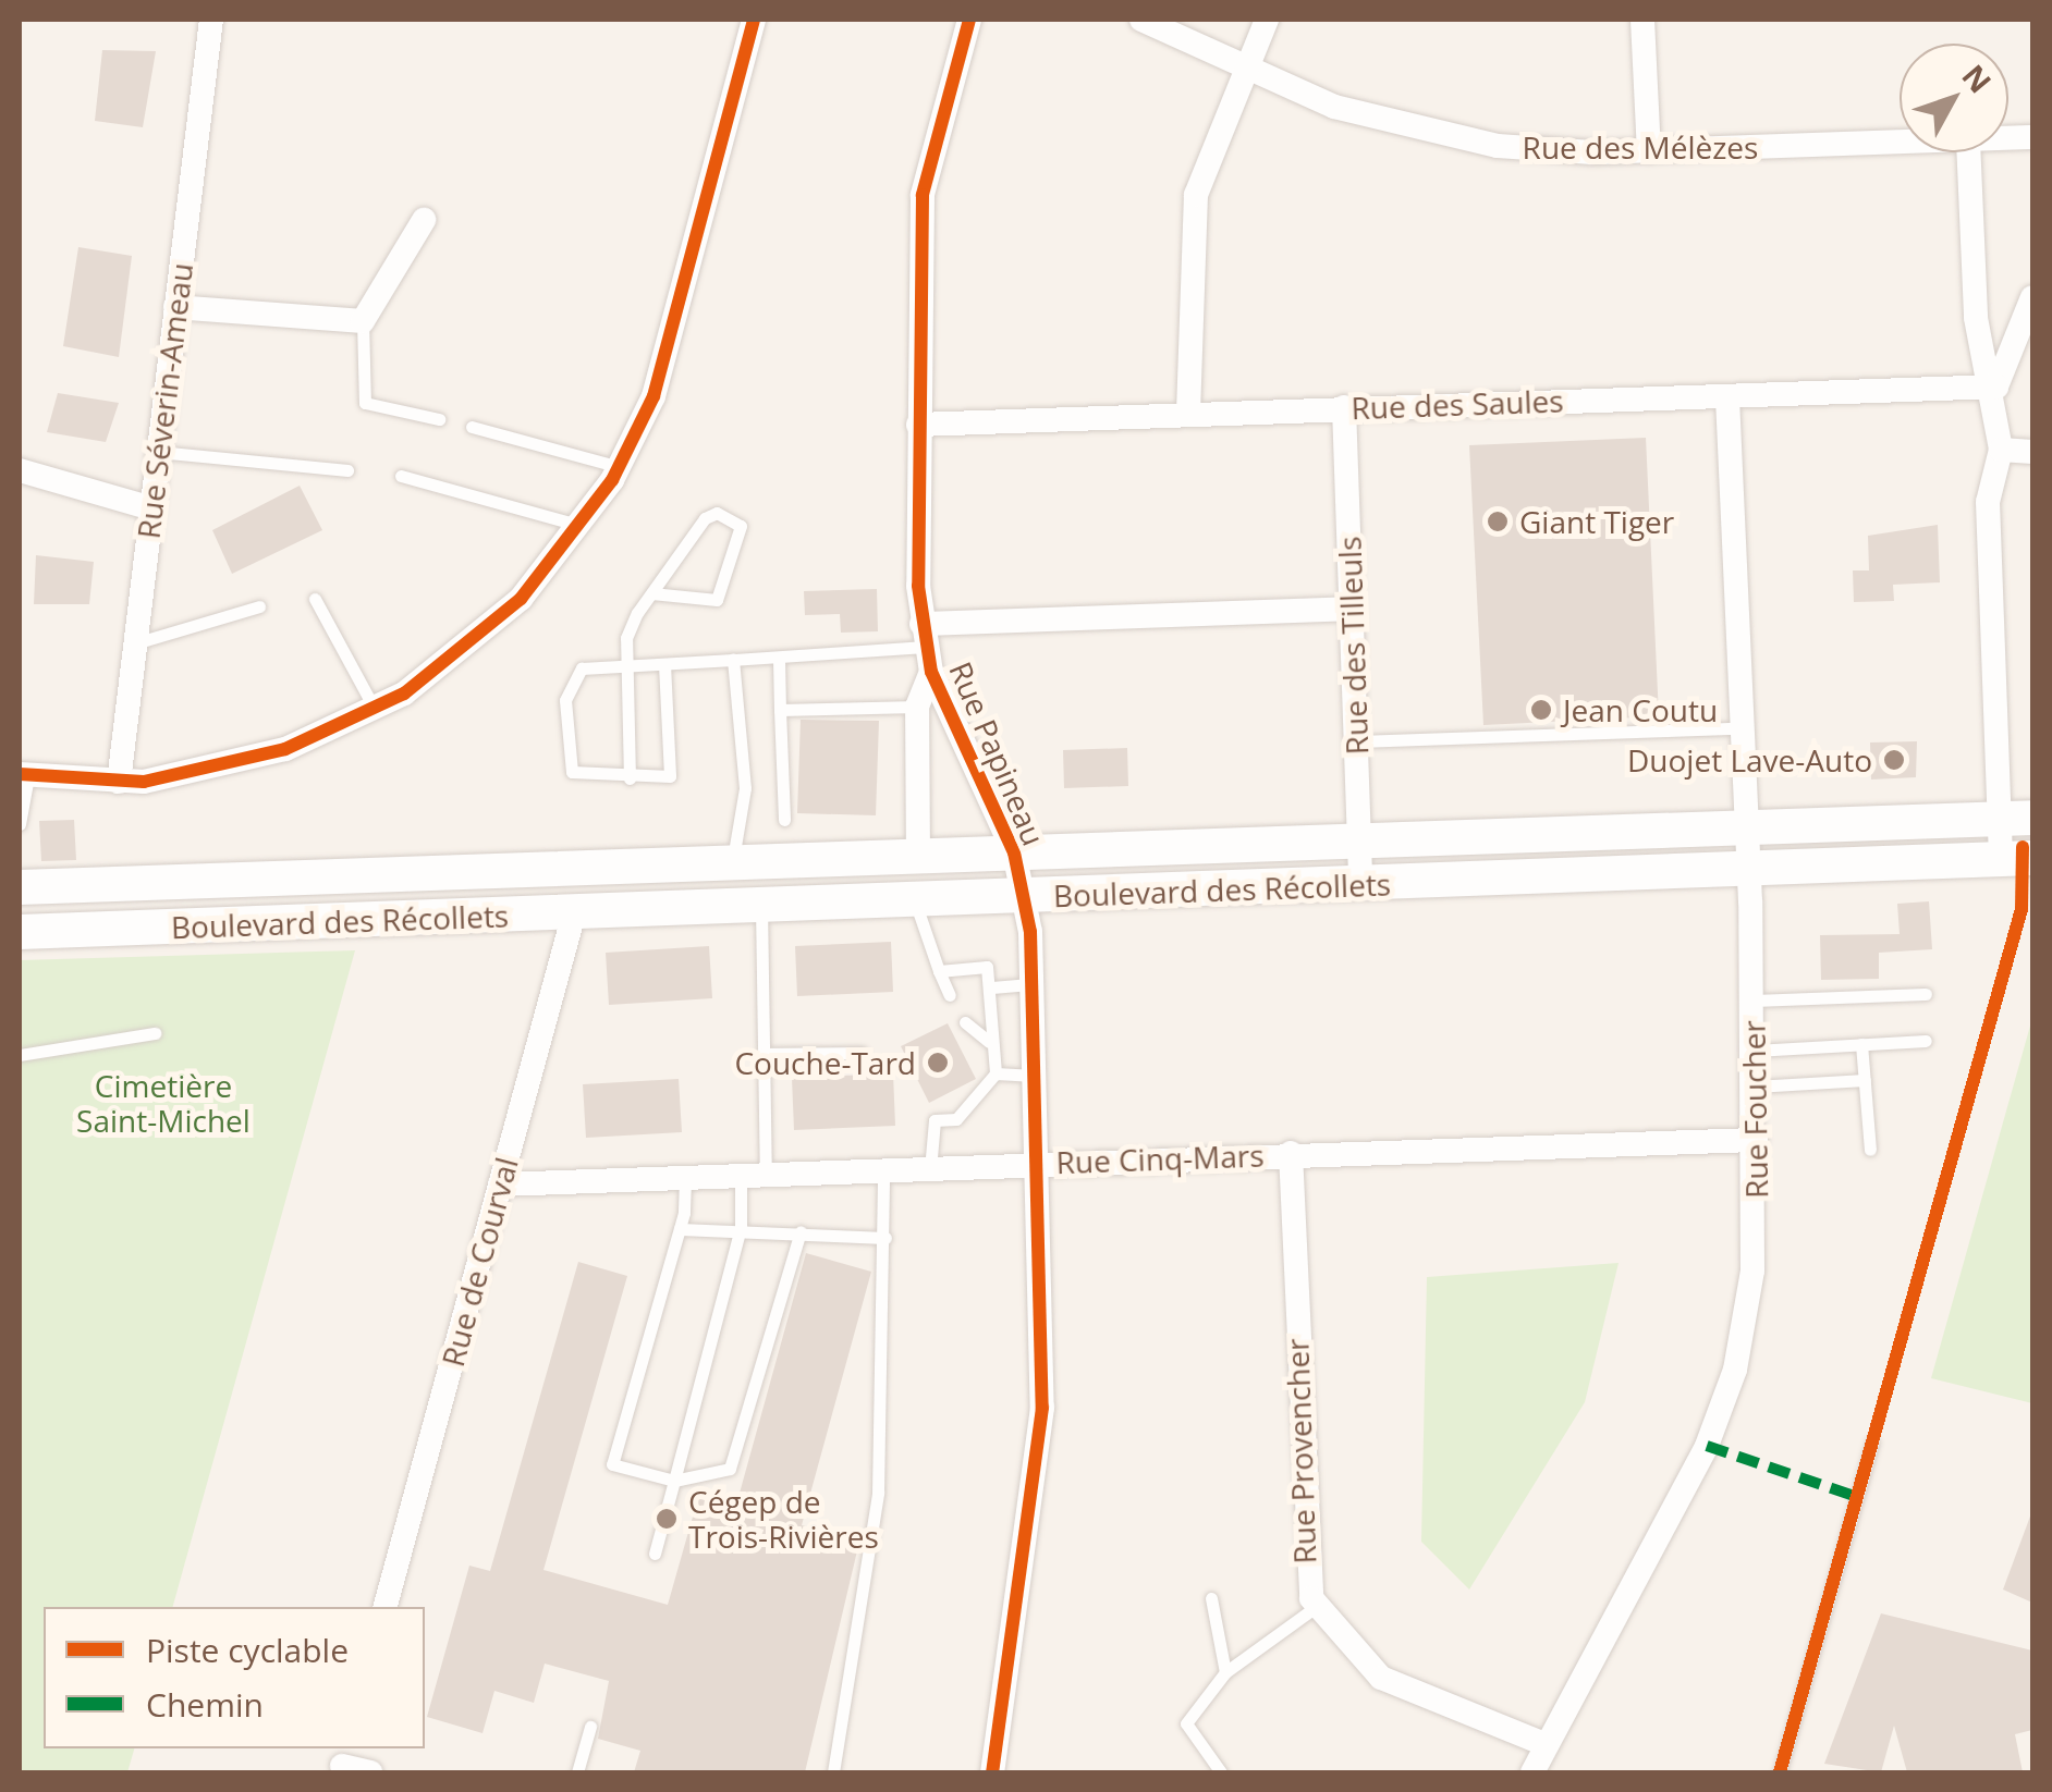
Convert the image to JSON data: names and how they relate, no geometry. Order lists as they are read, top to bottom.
{
  "streets": {
    "main road": ["Boulevard des Récollets"],
    "street": [
      "Rue des Mélèzes",
      "Rue Séverin-Ameau",
      "Rue des Saules",
      "Rue des Tilleuls",
      "Rue Papineau",
      "Rue Foucher",
      "Rue Cinq-Mars",
      "Rue de Courval",
      "Rue Provencher"
    ]
  },
  "crossings": [
    ["Rue des Saules", "Rue des Tilleuls"],
    ["Rue des Saules", "Rue Papineau"],
    ["Rue des Saules", "Rue Foucher"],
    ["Rue des Tilleuls", "Boulevard des Récollets"],
    ["Rue Papineau", "Boulevard des Récollets"],
    ["Rue Papineau", "Rue Cinq-Mars"],
    ["Boulevard des Récollets", "Rue Foucher"],
    ["Boulevard des Récollets", "Rue de Courval"],
    ["Rue Foucher", "Rue Cinq-Mars"],
    ["Rue Foucher", "Rue Provencher"],
    ["Rue Cinq-Mars", "Rue de Courval"],
    ["Rue Cinq-Mars", "Rue Provencher"]
  ],
  "parks": ["Cimetière Saint-Michel"],
  "places": [
    "Giant Tiger",
    "Jean Coutu",
    "Duojet Lave-Auto",
    "Couche-Tard",
    "Cégep de Trois-Rivières"
  ],
  "legend": ["Piste cyclable", "Chemin"],
  "north": "top right"
}
